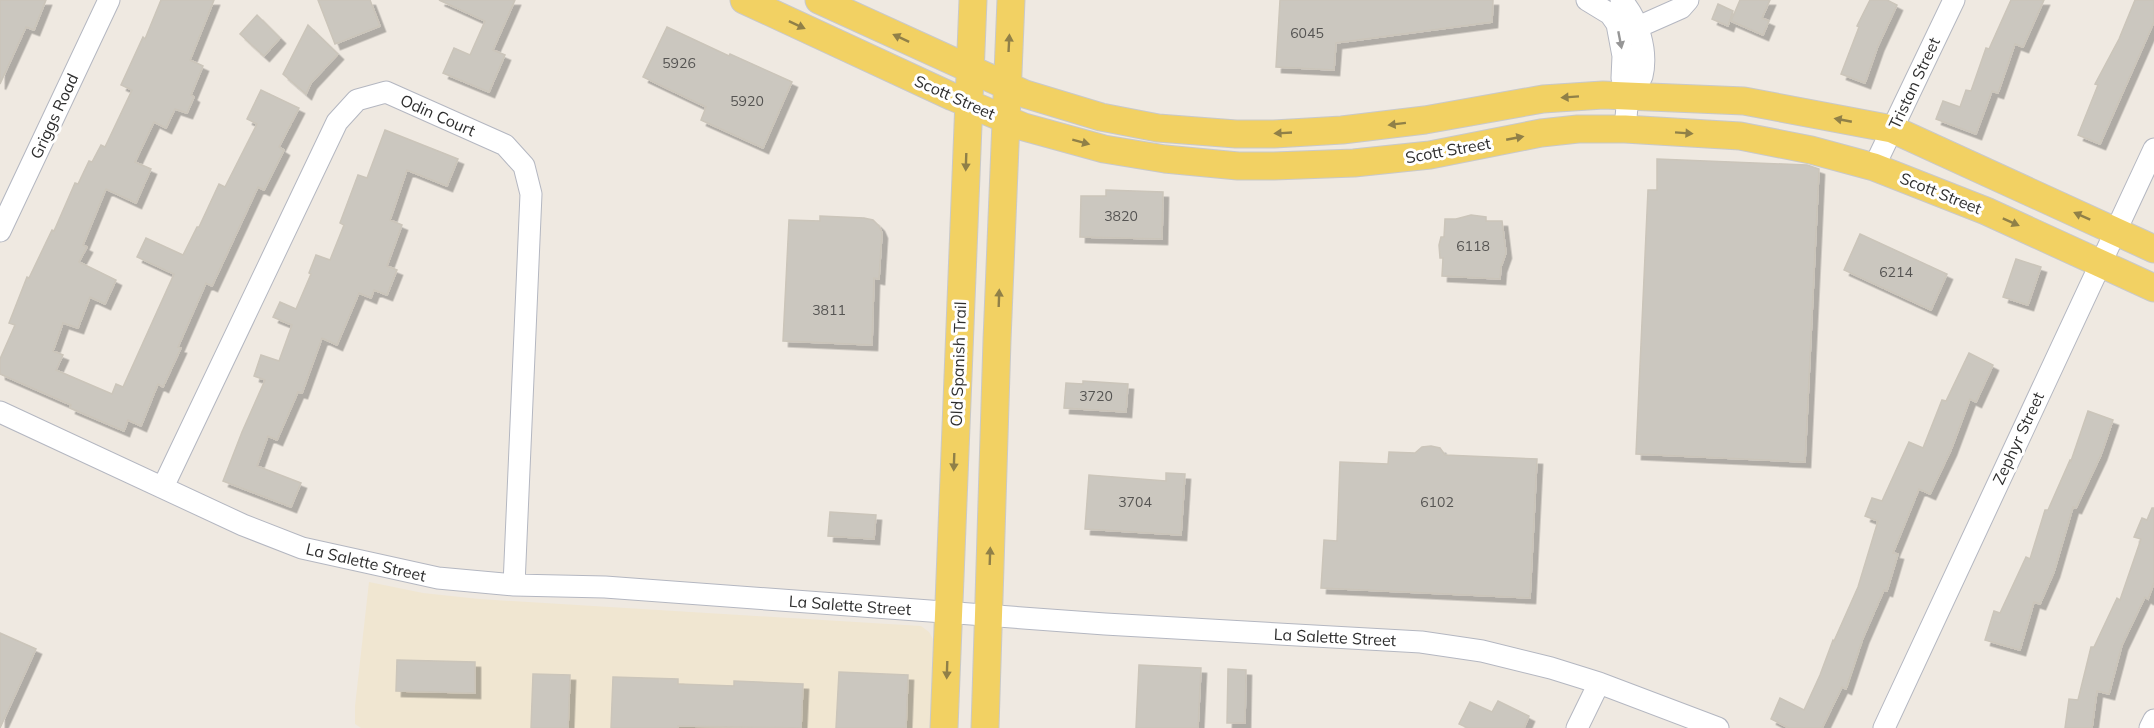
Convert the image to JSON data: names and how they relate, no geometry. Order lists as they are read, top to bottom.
{
  "streets": {
    "main road": ["Scott Street", "Old Spanish Trail"],
    "street": [
      "Tristan Street",
      "Odin Court",
      "Griggs Road",
      "Zephyr Street",
      "La Salette Street"
    ]
  },
  "crossings": [
    ["Tristan Street", "Scott Street"],
    ["Scott Street", "Old Spanish Trail"],
    ["Scott Street", "Zephyr Street"],
    ["Odin Court", "La Salette Street"],
    ["Old Spanish Trail", "La Salette Street"]
  ],
  "house_numbers": [
    "6045",
    "5926",
    "5920",
    "3820",
    "6118",
    "6214",
    "3811",
    "3720",
    "3704",
    "6102"
  ]
}
